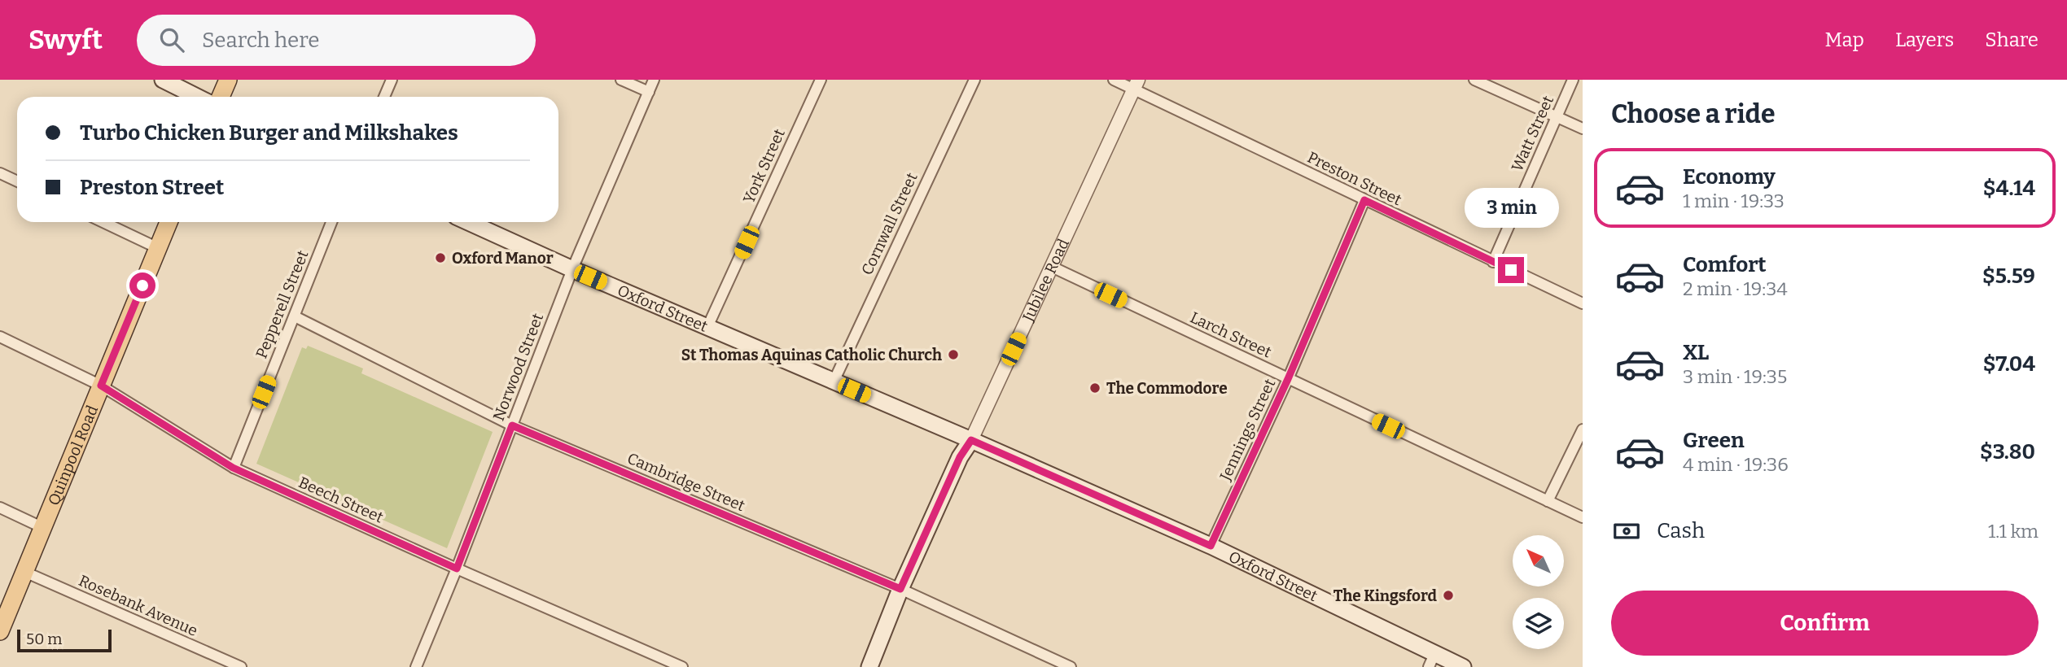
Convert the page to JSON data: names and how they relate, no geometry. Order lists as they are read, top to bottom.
{
  "streets": {
    "main road": ["Jubilee Road", "Oxford Street", "Quinpool Road"],
    "street": [
      "Watt Street",
      "York Street",
      "Preston Street",
      "Cornwall Street",
      "Pepperell Street",
      "Larch Street",
      "Norwood Street",
      "Jennings Street",
      "Cambridge Street",
      "Beech Street",
      "Rosebank Avenue"
    ]
  },
  "crossings": [
    ["Watt Street", "Preston Street"],
    ["York Street", "Oxford Street"],
    ["Preston Street", "Jubilee Road"],
    ["Preston Street", "Jennings Street"],
    ["Cornwall Street", "Oxford Street"],
    ["Jubilee Road", "Oxford Street"],
    ["Jubilee Road", "Larch Street"],
    ["Jubilee Road", "Cambridge Street"],
    ["Pepperell Street", "Cambridge Street"],
    ["Pepperell Street", "Beech Street"],
    ["Oxford Street", "Norwood Street"],
    ["Oxford Street", "Jennings Street"],
    ["Larch Street", "Jennings Street"],
    ["Norwood Street", "Cambridge Street"],
    ["Norwood Street", "Beech Street"],
    ["Quinpool Road", "Beech Street"],
    ["Quinpool Road", "Rosebank Avenue"]
  ],
  "places": [
    "Oxford Manor",
    "St Thomas Aquinas Catholic Church",
    "The Commodore",
    "The Kingsford"
  ],
  "scale_bar": "50 m",
  "north": "top left",
  "page": {
    "header": "Swyft",
    "search": "Search here",
    "nav": ["Map", "Layers", "Share"],
    "heading": "Choose a ride",
    "banner": ["Turbo Chicken Burger and Milkshakes", "Preston Street"],
    "list": [
      {
        "name": "Economy",
        "note": "1 min · 19:33",
        "value": "$4.14"
      },
      {
        "name": "Comfort",
        "note": "2 min · 19:34",
        "value": "$5.59"
      },
      {
        "name": "XL",
        "note": "3 min · 19:35",
        "value": "$7.04"
      },
      {
        "name": "Green",
        "note": "4 min · 19:36",
        "value": "$3.80"
      }
    ],
    "bubble": "3 min",
    "pay": ["Cash", "1.1 km"],
    "buttons": "Confirm",
    "scale": "50 m"
  }
}
